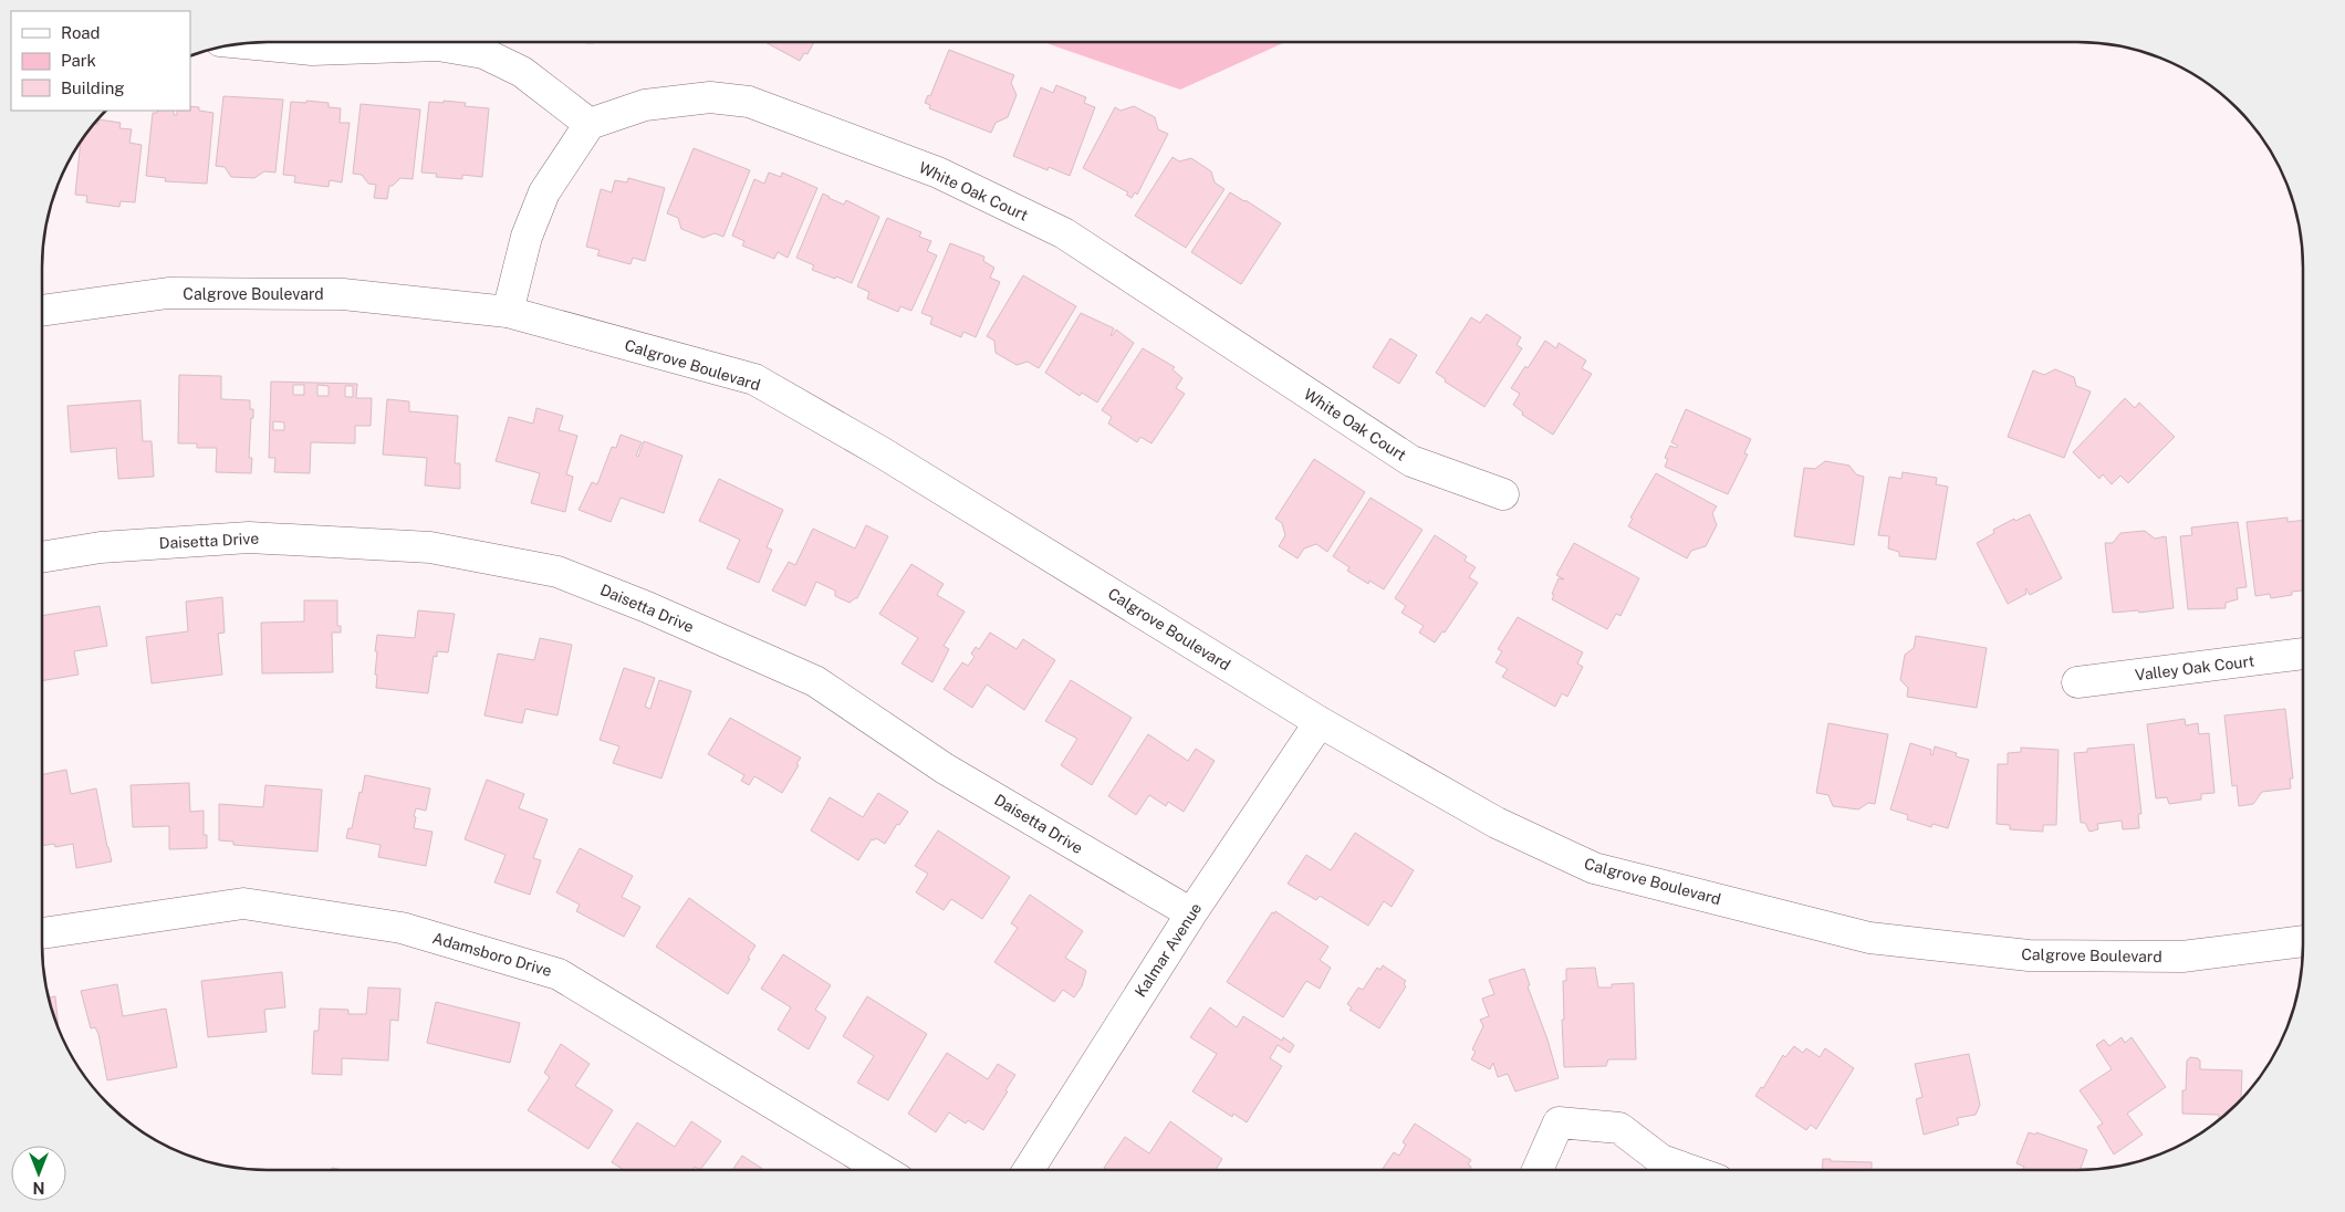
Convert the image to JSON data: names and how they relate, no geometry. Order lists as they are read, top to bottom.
{
  "streets": {
    "street": [
      "White Oak Court",
      "Calgrove Boulevard",
      "Daisetta Drive",
      "Valley Oak Court",
      "Kalmar Avenue",
      "Adamsboro Drive"
    ]
  },
  "crossings": [
    ["Calgrove Boulevard", "Kalmar Avenue"],
    ["Daisetta Drive", "Kalmar Avenue"]
  ],
  "legend": ["Road", "Park", "Building"],
  "north": "bottom"
}
